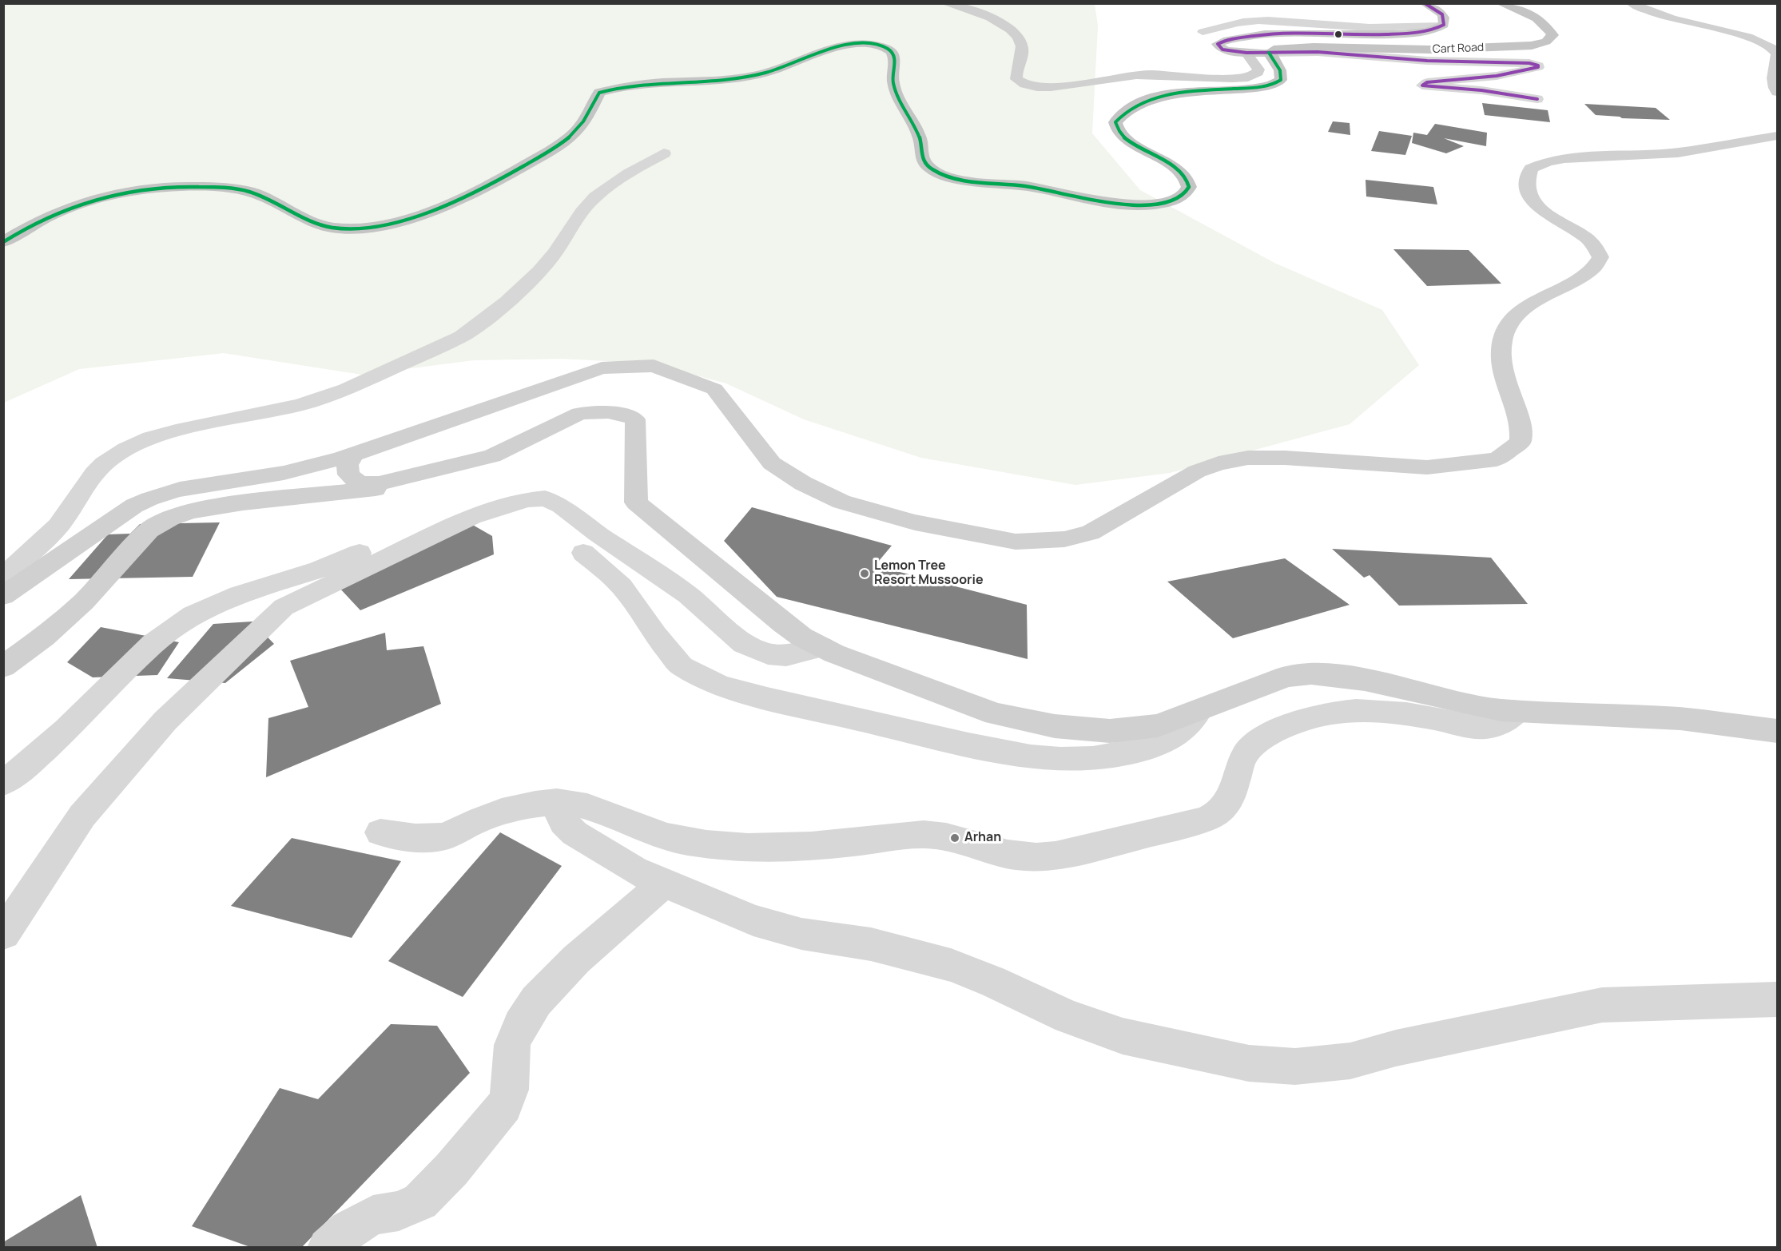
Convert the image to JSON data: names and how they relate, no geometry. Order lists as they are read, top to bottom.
{
  "streets": {
    "highway": ["Cart Road"]
  },
  "places": ["Lemon Tree Resort Mussoorie", "Arhan"]
}
